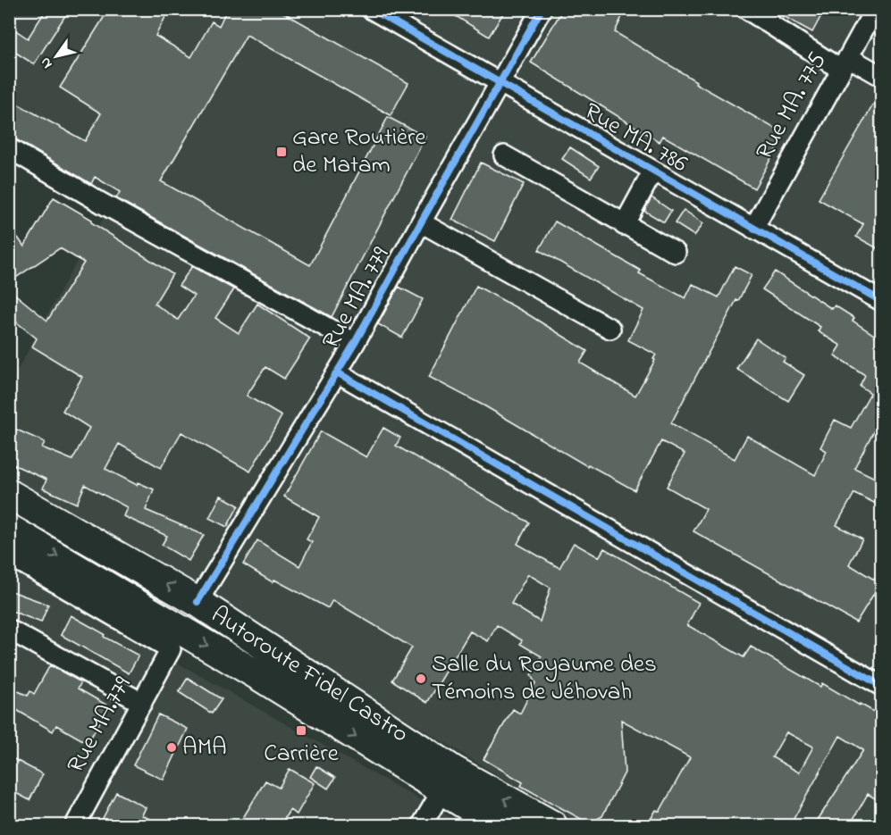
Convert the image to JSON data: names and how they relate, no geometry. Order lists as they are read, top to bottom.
{
  "streets": {
    "highway": ["Autoroute Fidel Castro"],
    "street": [
      "Rue MA. 775",
      "Rue MA. 786",
      "Rue MA. 779",
      "Rue MA.779"
    ]
  },
  "crossings": [
    ["Rue MA. 775", "Rue MA. 786"],
    ["Rue MA. 786", "Rue MA. 779"],
    ["Rue MA. 779", "Autoroute Fidel Castro"]
  ],
  "places": {
    "transit": ["Gare Routière de Matam", "Carrière"],
    "other": ["Salle du Royaume des Témoins de Jéhovah", "AMA"]
  },
  "north": "bottom left"
}
